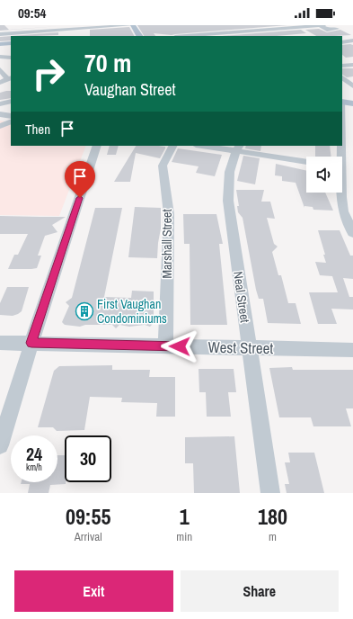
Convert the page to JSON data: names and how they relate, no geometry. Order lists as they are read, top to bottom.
{
  "streets": {
    "street": ["Marshall Street", "Neal Street", "West Street"]
  },
  "crossings": [
    ["Marshall Street", "West Street"],
    ["Neal Street", "West Street"]
  ],
  "places": {
    "building": ["First Vaughan Condominiums"]
  },
  "page": {
    "status": "09:54",
    "turn": ["70 m", "Vaughan Street"],
    "then": "Then",
    "speed": "24 km/h",
    "limit": "30",
    "eta": [
      "09:55",
      "Arrival",
      "1",
      "min",
      "180",
      "m"
    ],
    "buttons": ["Exit", "Share"]
  }
}
